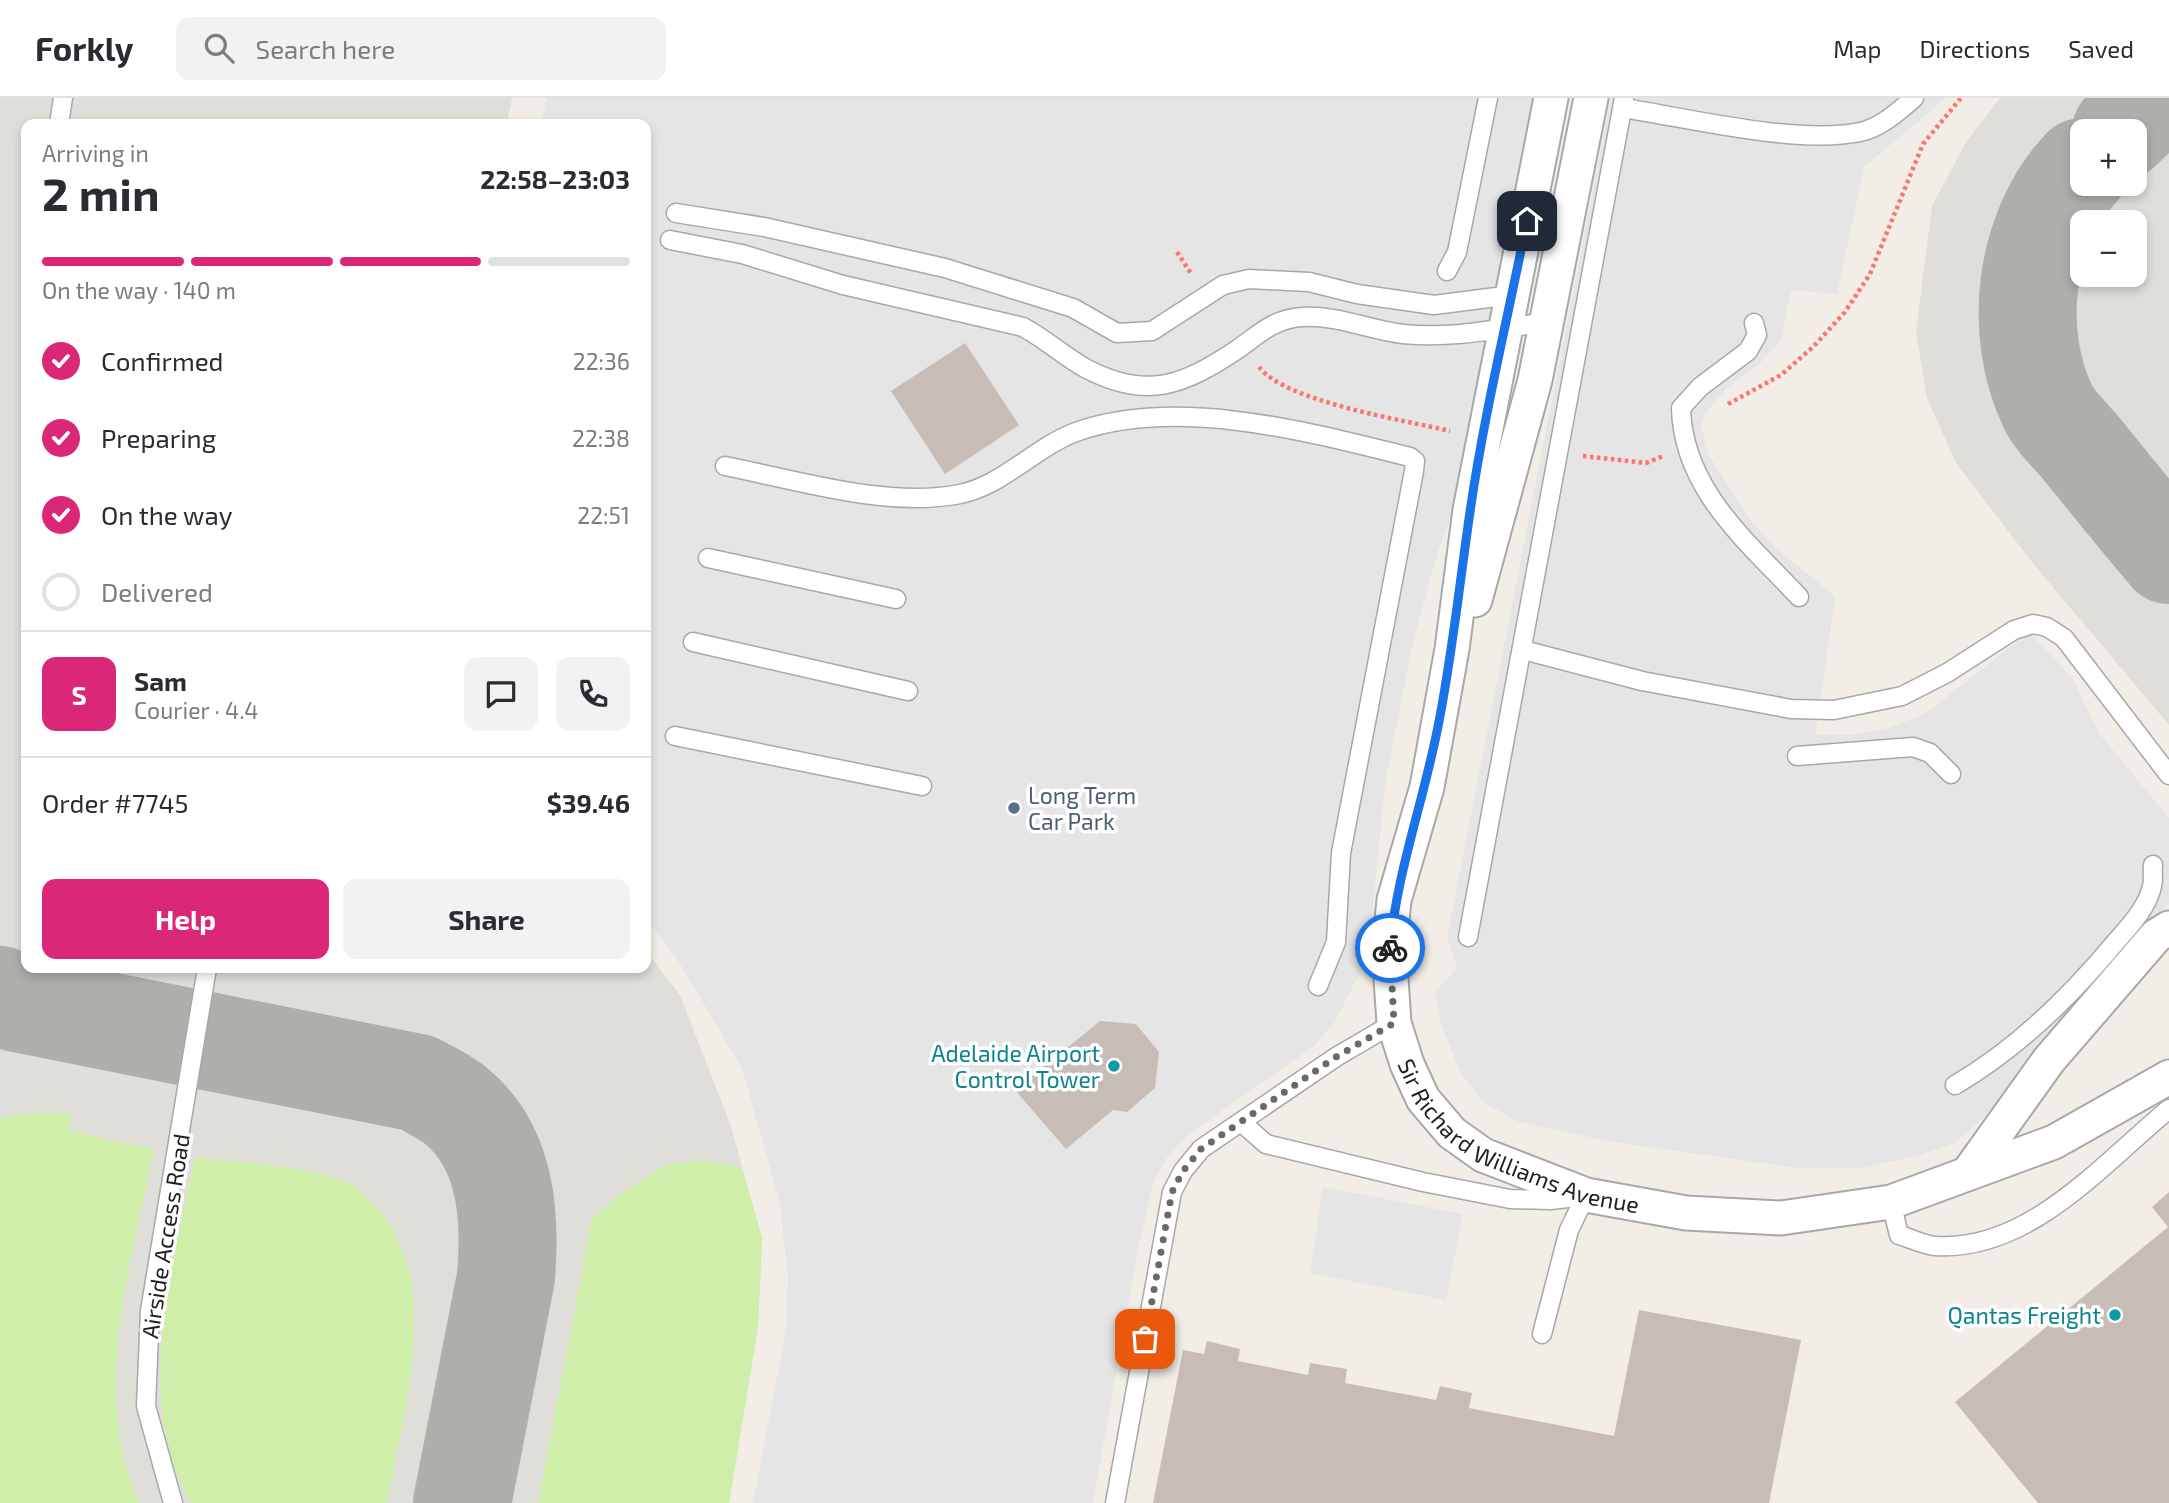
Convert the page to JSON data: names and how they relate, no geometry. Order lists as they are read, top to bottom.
{
  "streets": {
    "street": ["Sir Richard Williams Avenue"],
    "lane": ["Airside Access Road"]
  },
  "places": ["Long Term Car Park", "Adelaide Airport Control Tower", "Qantas Freight"],
  "page": {
    "header": "Forkly",
    "search": "Search here",
    "nav": ["Map", "Directions", "Saved"],
    "map_buttons": ["+", "−"],
    "heading": ["2 min", "Arriving in", "22:58–23:03"],
    "panel": [
      "Sam",
      "Courier · 4.4",
      "Order #7745",
      "$39.46"
    ],
    "bar": "On the way · 140 m",
    "list": [
      ["Confirmed", "22:36"],
      ["Preparing", "22:38"],
      ["On the way", "22:51"],
      "Delivered"
    ],
    "round": "S",
    "buttons": ["Help", "Share"]
  }
}
